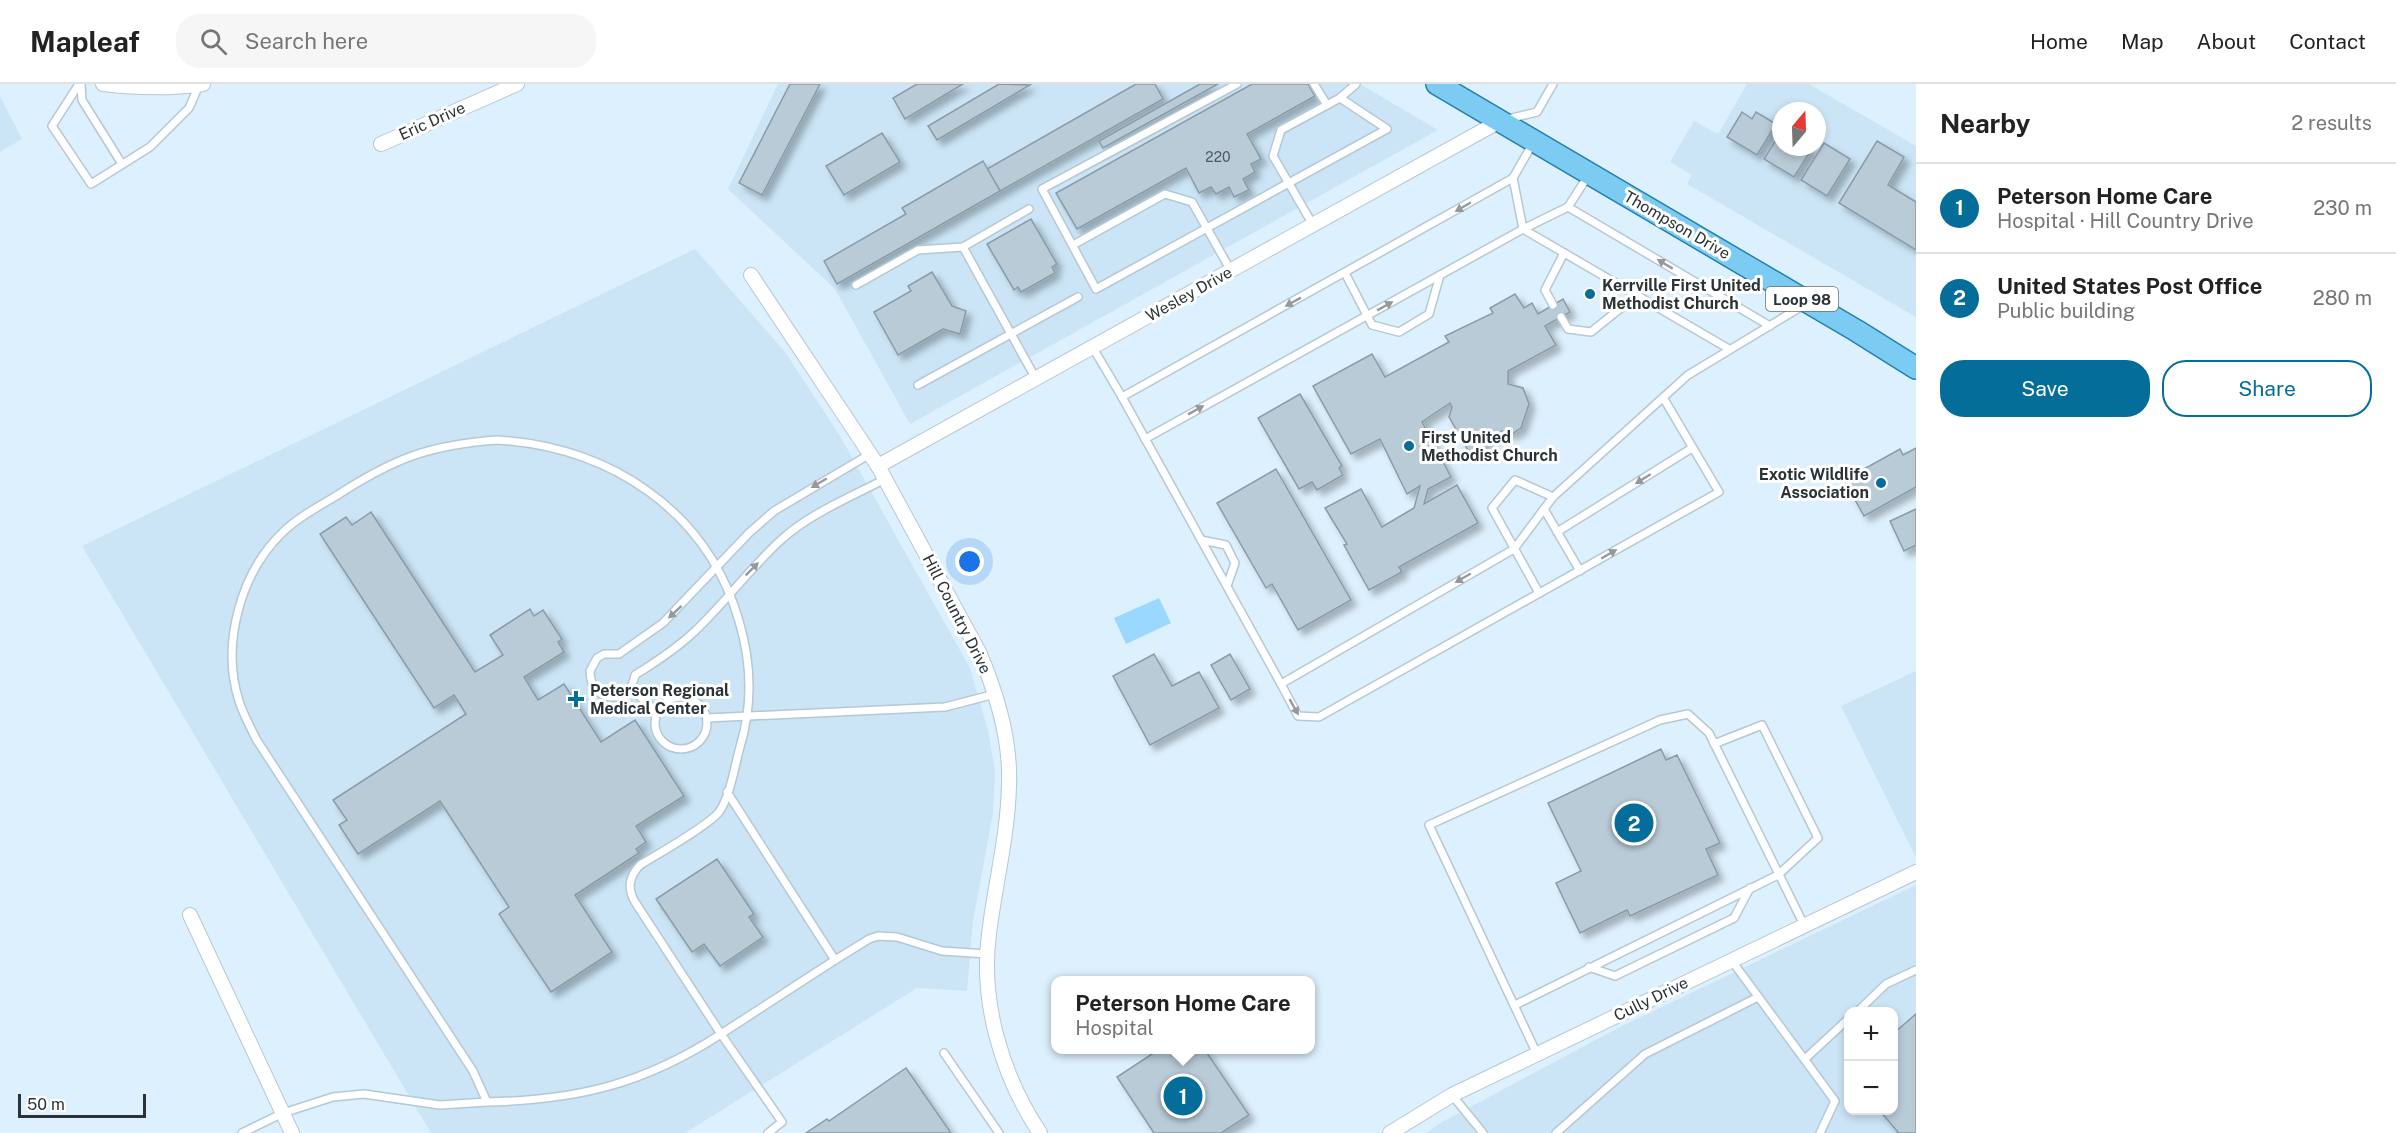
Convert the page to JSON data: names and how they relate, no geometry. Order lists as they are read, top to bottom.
{
  "streets": {
    "main road": ["Thompson Drive", "Loop 98"],
    "street": [
      "Eric Drive",
      "Wesley Drive",
      "Hill Country Drive",
      "Cully Drive"
    ]
  },
  "crossings": [
    ["Thompson Drive", "Wesley Drive"],
    ["Wesley Drive", "Hill Country Drive"]
  ],
  "places": {
    "other": ["Kerrville First United Methodist Church", "First United Methodist Church", "Exotic Wildlife Association"],
    "health": ["Peterson Regional Medical Center"]
  },
  "house_numbers": ["220"],
  "scale_bar": "50 m",
  "north": "top",
  "page": {
    "header": "Mapleaf",
    "search": "Search here",
    "nav": [
      "Home",
      "Map",
      "About",
      "Contact"
    ],
    "heading": ["Nearby", "2 results"],
    "list": [
      {
        "mark": "1",
        "name": "Peterson Home Care",
        "note": "Hospital · Hill Country Drive",
        "value": "230 m"
      },
      {
        "mark": "2",
        "name": "United States Post Office",
        "note": "Public building",
        "value": "280 m"
      }
    ],
    "buttons": ["Save", "Share"],
    "pins": ["2", "1"],
    "popup": ["Peterson Home Care", "Hospital"],
    "map_buttons": ["+", "−"],
    "scale": "50 m"
  }
}
